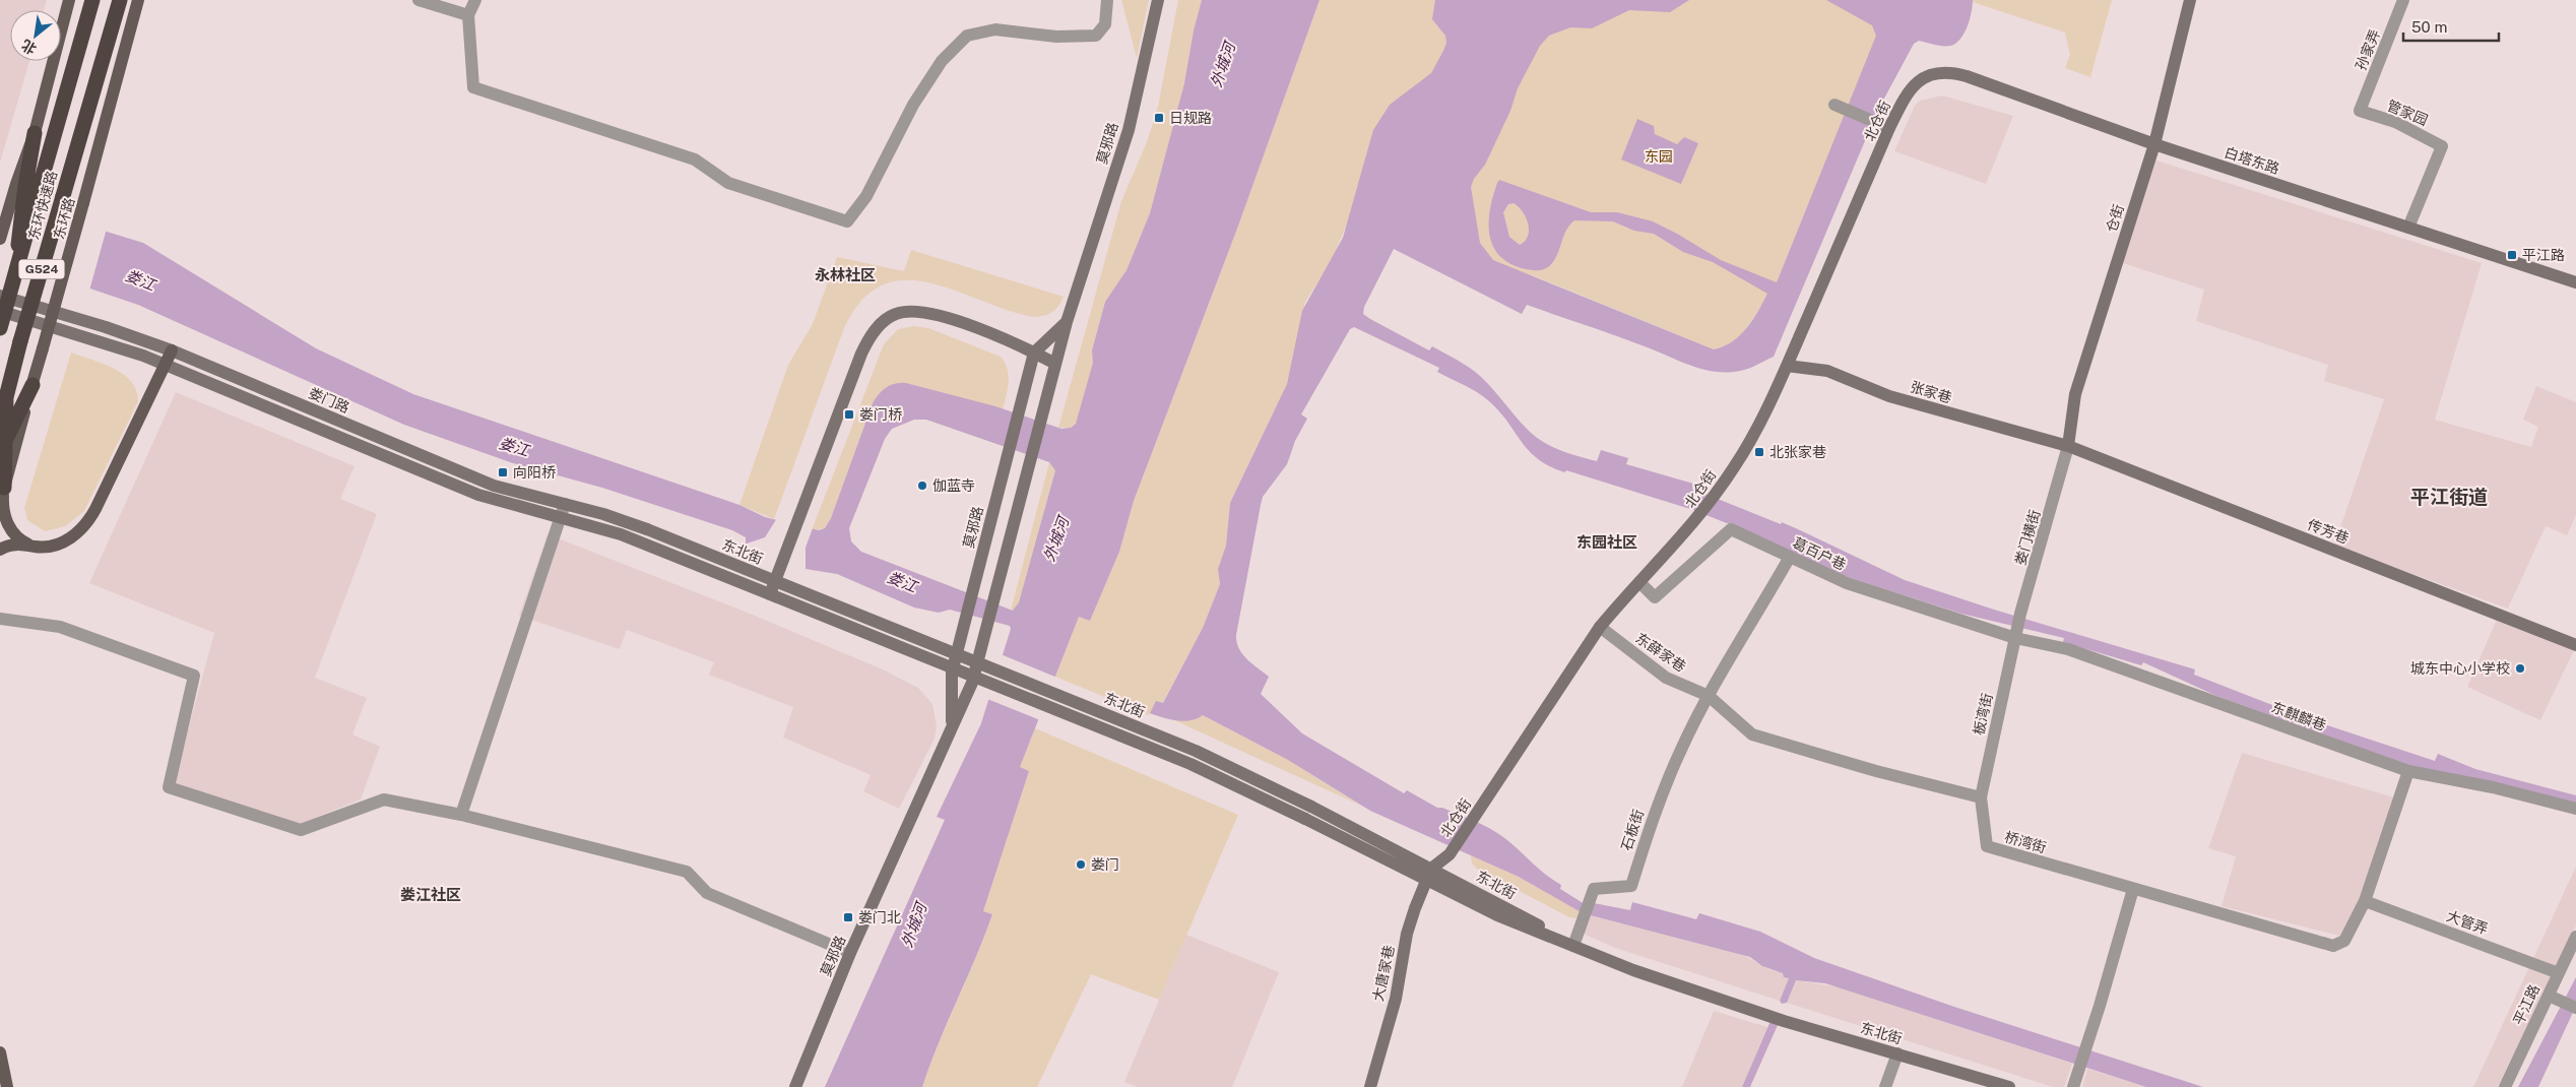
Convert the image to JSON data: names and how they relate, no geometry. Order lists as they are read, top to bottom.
{
  "streets": {
    "highway": ["东环快速路", "G524"],
    "main road": [
      "北仓街",
      "莫邪路",
      "白塔东路",
      "东环路",
      "仓街",
      "张家巷",
      "娄门路",
      "传芳巷",
      "东北街",
      "大唐家巷"
    ],
    "street": [
      "孙家弄",
      "管家园",
      "娄门横街",
      "葛百户巷",
      "东薛家巷",
      "板湾街",
      "东麒麟巷",
      "石板街",
      "桥湾街",
      "大管弄",
      "平江路"
    ]
  },
  "crossings": [
    ["孙家弄", "管家园"],
    ["管家园", "白塔东路"],
    ["北仓街", "白塔东路"],
    ["北仓街", "张家巷"],
    ["北仓街", "东北街"],
    ["北仓街", "葛百户巷"],
    ["北仓街", "东薛家巷"],
    ["北仓街", "大唐家巷"],
    ["白塔东路", "仓街"],
    ["仓街", "张家巷"],
    ["仓街", "传芳巷"],
    ["仓街", "娄门横街"],
    ["张家巷", "传芳巷"],
    ["张家巷", "娄门横街"],
    ["娄门路", "东北街"],
    ["传芳巷", "娄门横街"],
    ["娄门横街", "葛百户巷"],
    ["娄门横街", "板湾街"],
    ["娄门横街", "东麒麟巷"],
    ["东北街", "石板街"],
    ["东北街", "大唐家巷"],
    ["葛百户巷", "板湾街"],
    ["葛百户巷", "东麒麟巷"],
    ["东薛家巷", "石板街"],
    ["板湾街", "东麒麟巷"],
    ["板湾街", "桥湾街"],
    ["东麒麟巷", "桥湾街"],
    ["桥湾街", "大管弄"],
    ["大管弄", "平江路"]
  ],
  "districts": [
    "永林社区",
    "平江街道",
    "东园社区",
    "娄江社区"
  ],
  "water": ["外城河", "娄江"],
  "parks": ["东园"],
  "places": {
    "transit": [
      "日规路",
      "平江路",
      "娄门桥",
      "北张家巷",
      "向阳桥",
      "娄门北"
    ],
    "other": ["伽蓝寺", "城东中心小学校", "娄门"]
  },
  "scale_bar": "50 m",
  "north": "bottom left"
}
